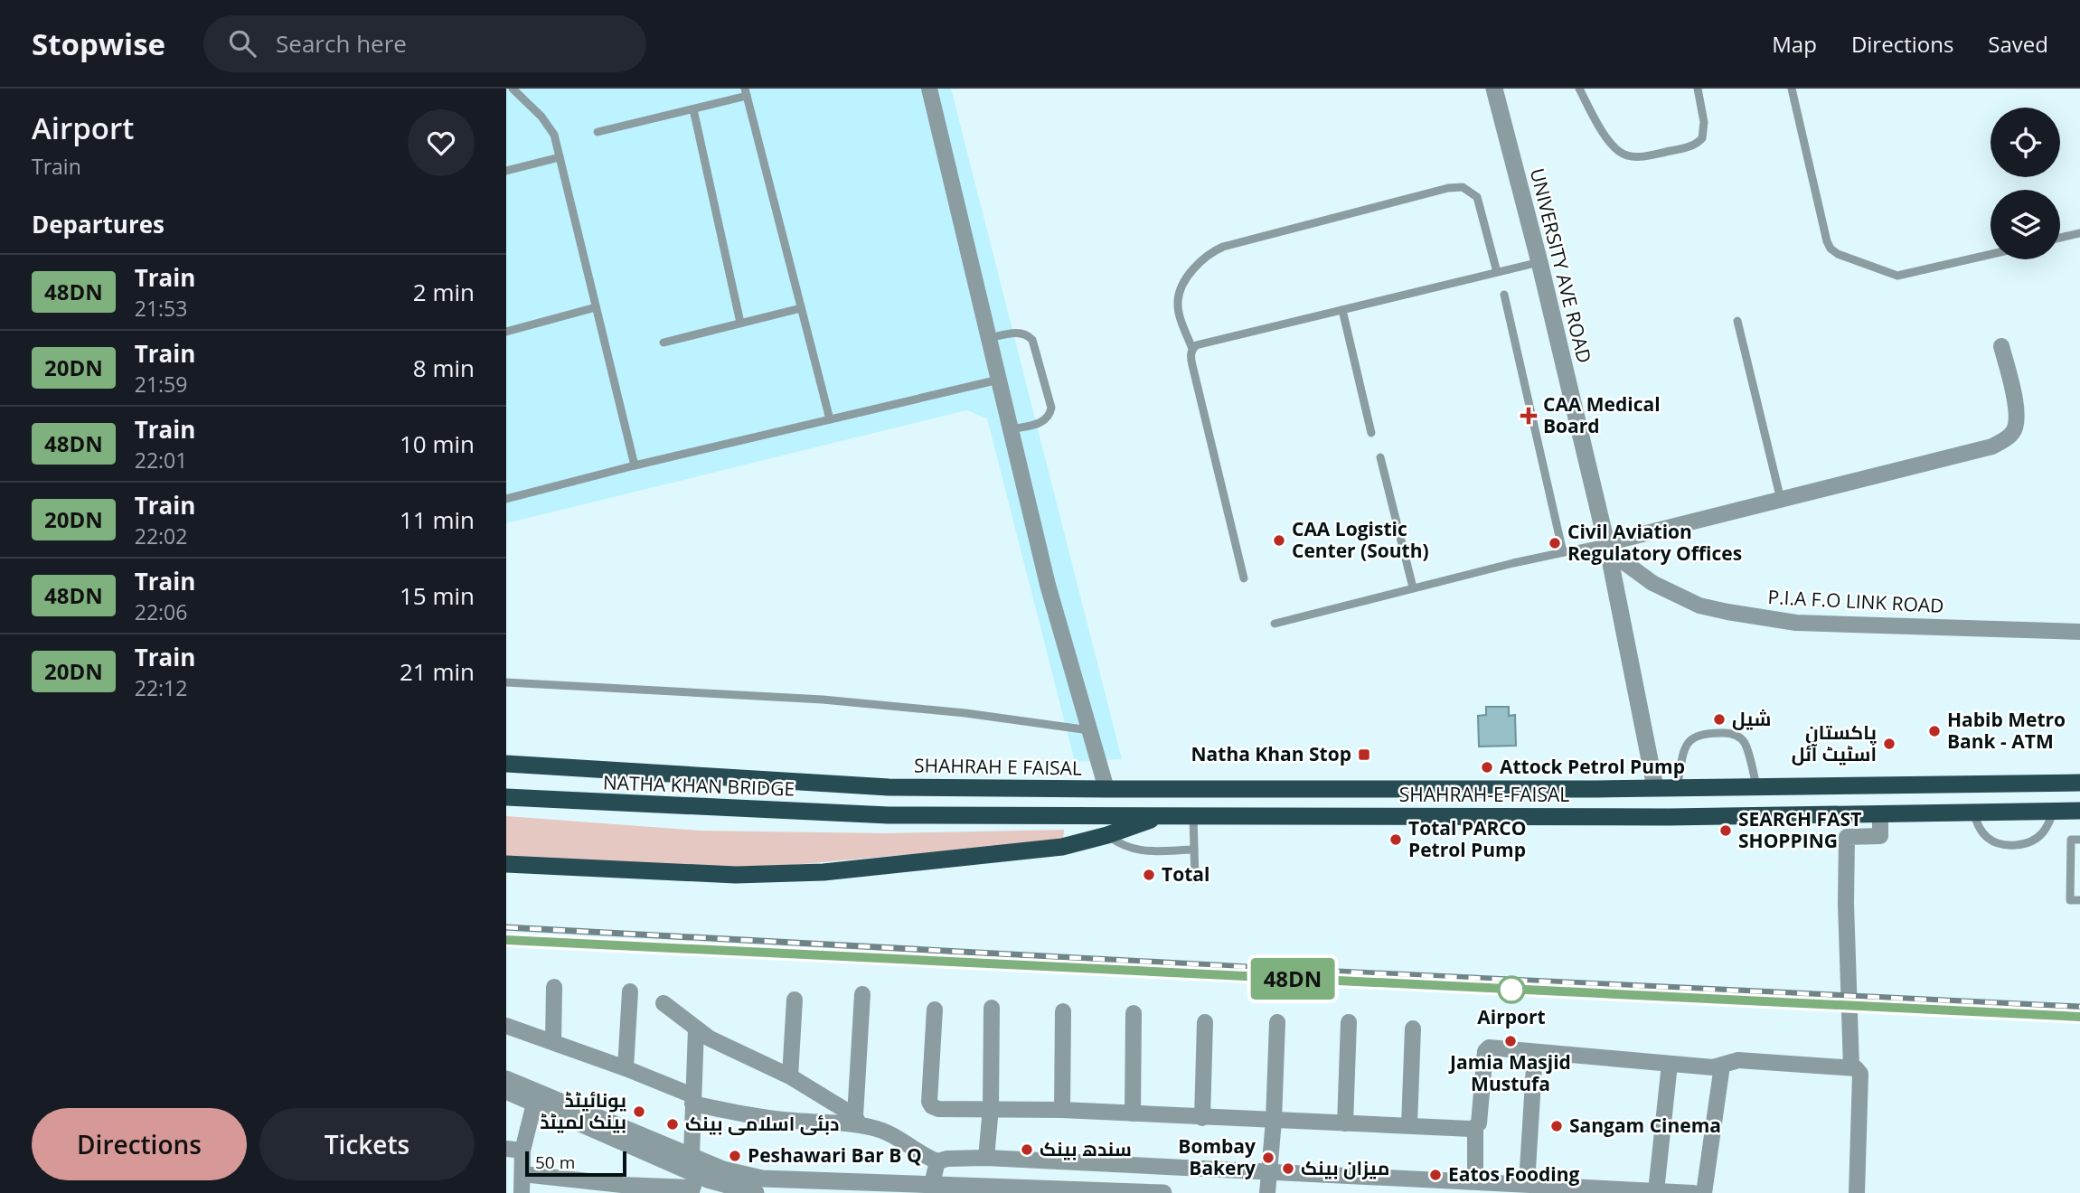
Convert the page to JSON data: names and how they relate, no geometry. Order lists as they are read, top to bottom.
{
  "streets": {
    "highway": ["SHAHRAH E FAISAL", "NATHA KHAN BRIDGE", "SHAHRAH-E-FAISAL"],
    "street": ["UNIVERSITY AVE ROAD", "P.I.A F.O LINK ROAD"]
  },
  "crossings": [
    ["UNIVERSITY AVE ROAD", "P.I.A F.O LINK ROAD"],
    ["UNIVERSITY AVE ROAD", "SHAHRAH-E-FAISAL"],
    ["SHAHRAH E FAISAL", "NATHA KHAN BRIDGE"],
    ["SHAHRAH E FAISAL", "SHAHRAH-E-FAISAL"],
    ["NATHA KHAN BRIDGE", "SHAHRAH-E-FAISAL"]
  ],
  "places": {
    "health": ["CAA Medical Board"],
    "other": [
      "CAA Logistic Center (South)",
      "Civil Aviation Regulatory Offices",
      "شیل",
      "Habib Metro Bank - ATM",
      "پاکستان اسٹیٹ آئل",
      "Attock Petrol Pump",
      "SEARCH FAST SHOPPING",
      "Total PARCO Petrol Pump",
      "Total",
      "Airport",
      "Jamia Masjid Mustufa",
      "یونائیٹڈ بینک لمیٹڈ",
      "دبئی اسلامی بینک",
      "Sangam Cinema",
      "سندھ بینک",
      "Peshawari Bar B Q",
      "Bombay Bakery",
      "میزان بینک",
      "Eatos Fooding"
    ],
    "transit": ["Natha Khan Stop"]
  },
  "scale_bar": "50 m",
  "page": {
    "header": "Stopwise",
    "search": "Search here",
    "nav": ["Map", "Directions", "Saved"],
    "heading": [
      ["Airport", "Train"],
      "Departures"
    ],
    "on_map": "48DN",
    "list": [
      {
        "mark": "48DN",
        "name": "Train",
        "note": "21:53",
        "value": "2 min"
      },
      {
        "mark": "20DN",
        "name": "Train",
        "note": "21:59",
        "value": "8 min"
      },
      {
        "mark": "48DN",
        "name": "Train",
        "note": "22:01",
        "value": "10 min"
      },
      {
        "mark": "20DN",
        "name": "Train",
        "note": "22:02",
        "value": "11 min"
      },
      {
        "mark": "48DN",
        "name": "Train",
        "note": "22:06",
        "value": "15 min"
      },
      {
        "mark": "20DN",
        "name": "Train",
        "note": "22:12",
        "value": "21 min"
      }
    ],
    "buttons": ["Directions", "Tickets"],
    "scale": "50 m"
  }
}
